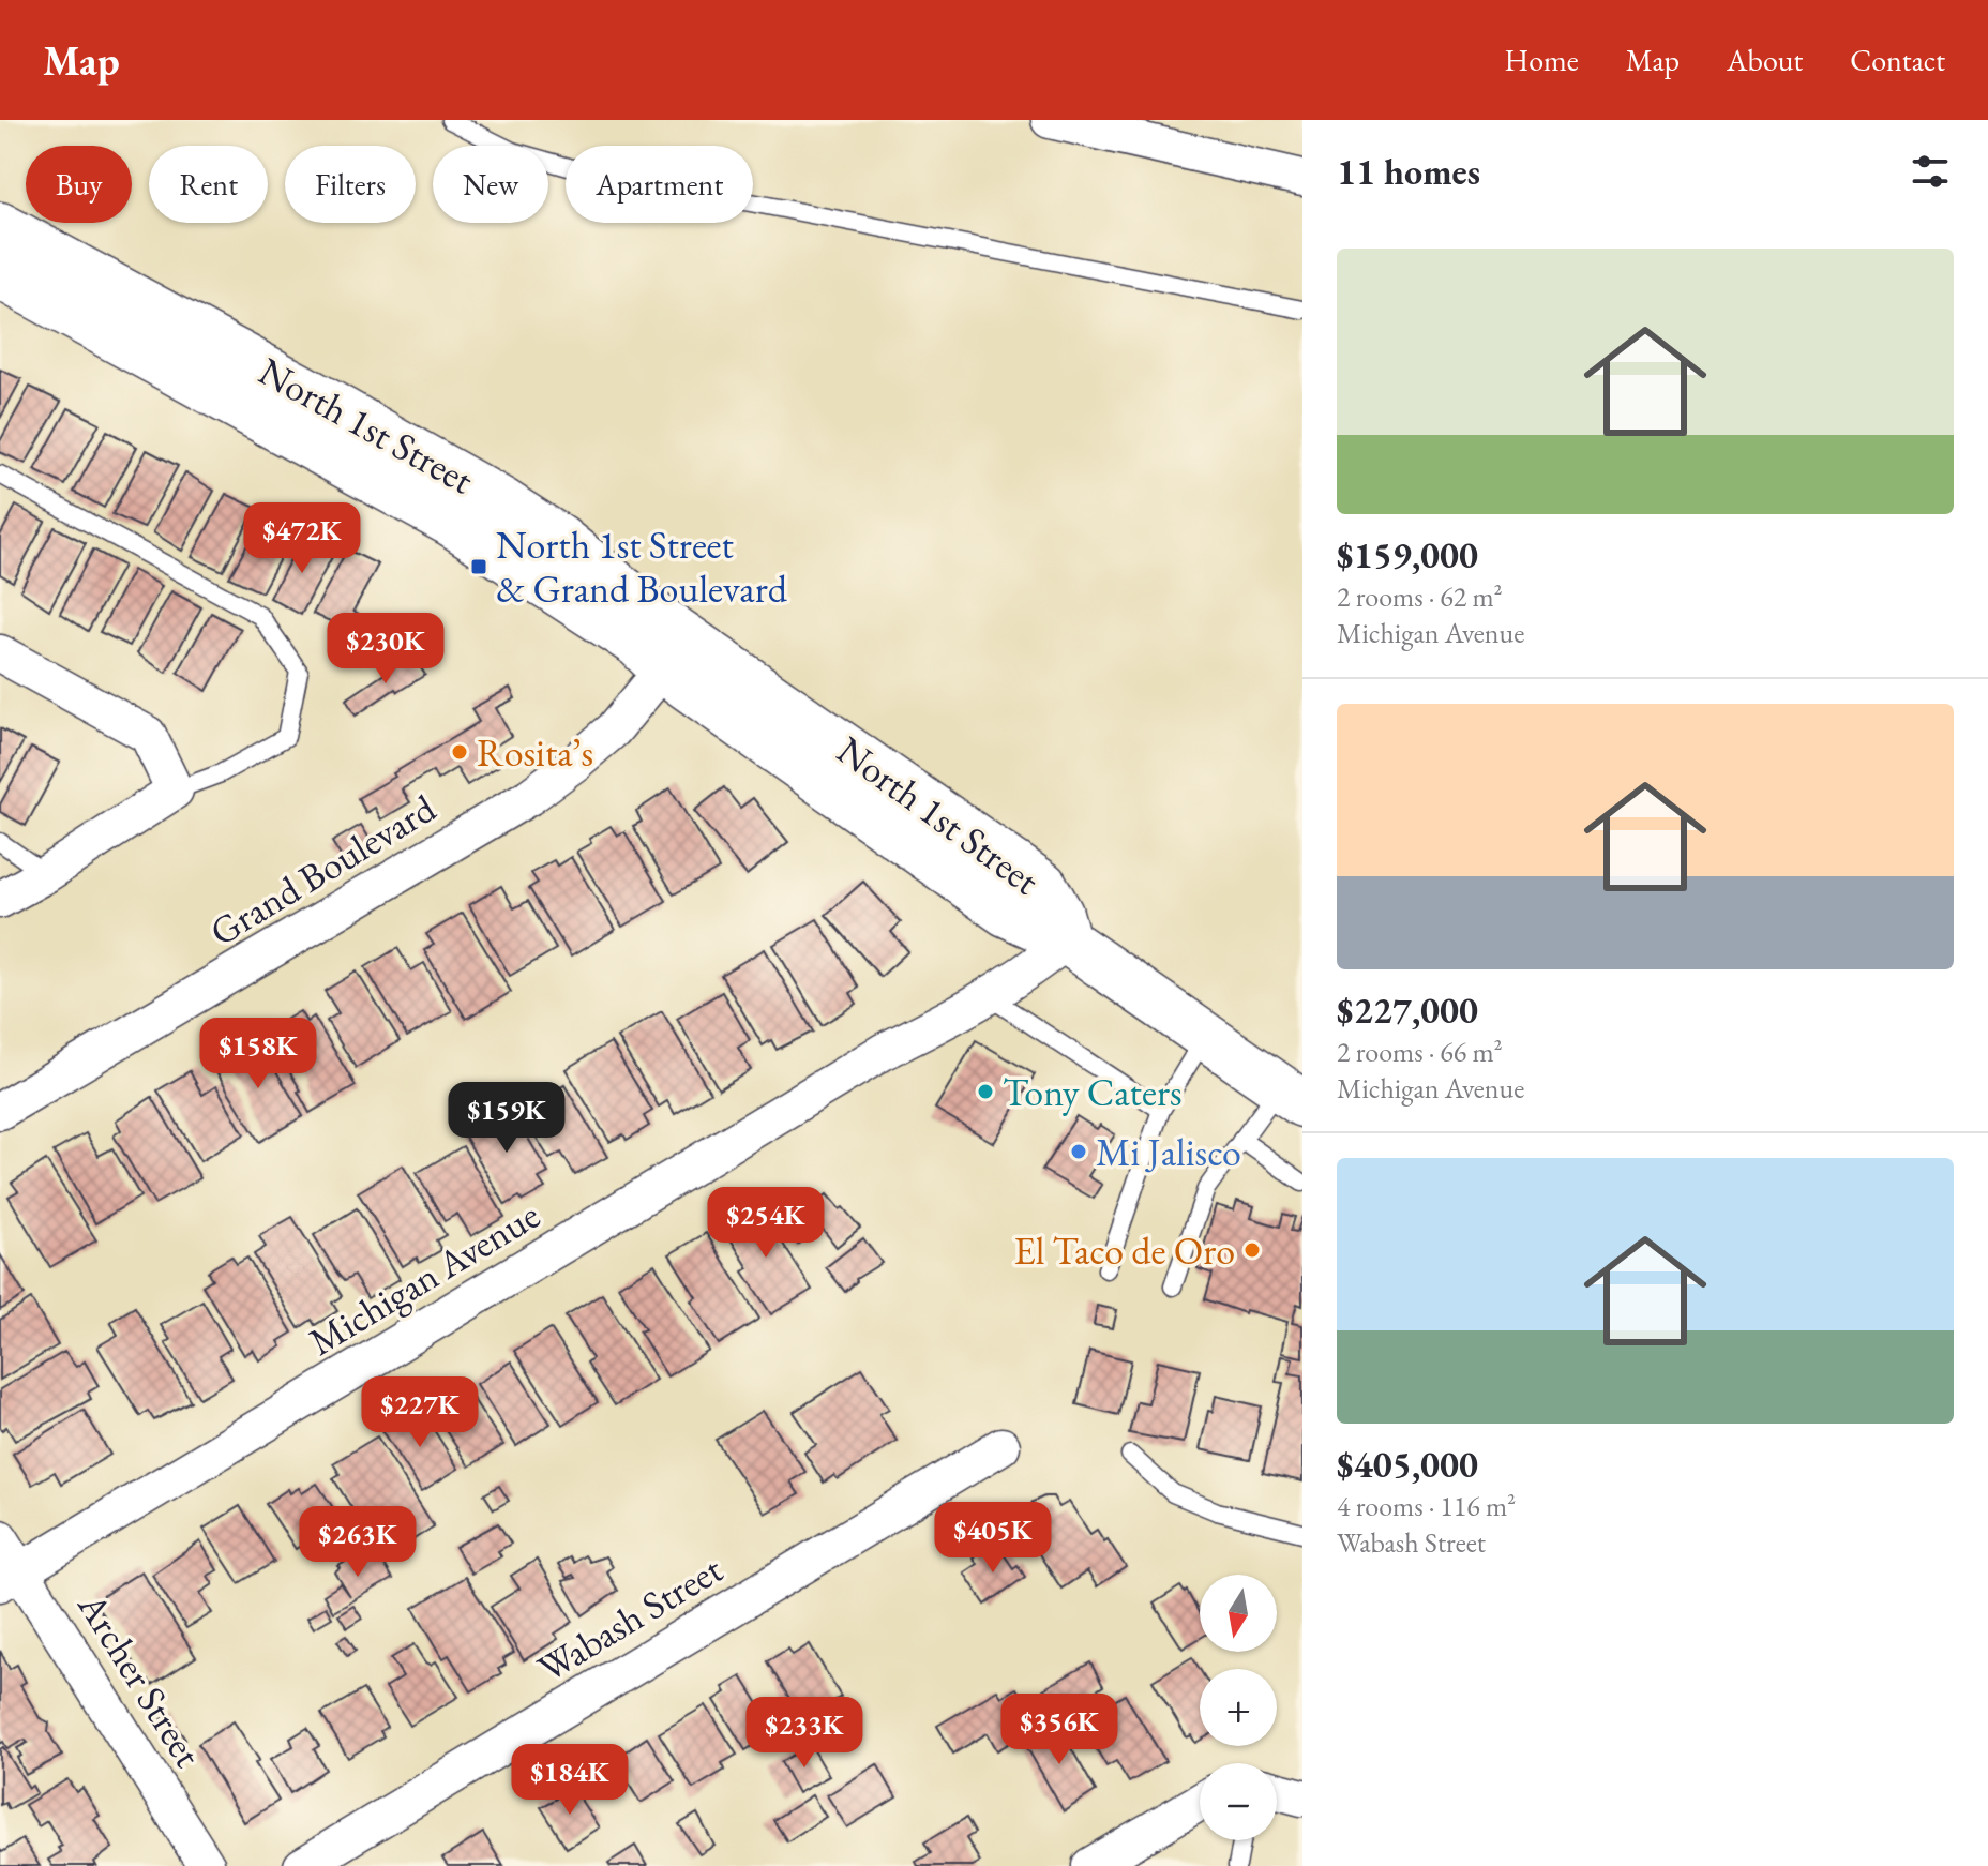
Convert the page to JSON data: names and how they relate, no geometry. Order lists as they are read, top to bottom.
{
  "streets": {
    "main road": ["North 1st Street"],
    "street": [
      "Grand Boulevard",
      "Michigan Avenue",
      "Wabash Street",
      "Archer Street"
    ]
  },
  "crossings": [
    ["North 1st Street", "Grand Boulevard"],
    ["North 1st Street", "Michigan Avenue"],
    ["Michigan Avenue", "Archer Street"]
  ],
  "places": {
    "transit": ["North 1st Street & Grand Boulevard"],
    "other": [
      "Rosita’s",
      "Tony Caters",
      "Mi Jalisco",
      "El Taco de Oro"
    ]
  },
  "north": "bottom",
  "page": {
    "header": "Map",
    "nav": [
      "Home",
      "Map",
      "About",
      "Contact"
    ],
    "heading": "11 homes",
    "chip": [
      "Buy",
      "Rent",
      "Filters",
      "New",
      "Apartment"
    ],
    "list": [
      {
        "name": "$159,000",
        "note": "2 rooms · 62 m² · Michigan Avenue"
      },
      {
        "name": "$227,000",
        "note": "2 rooms · 66 m² · Michigan Avenue"
      },
      {
        "name": "$405,000",
        "note": "4 rooms · 116 m² · Wabash Street"
      }
    ],
    "price": [
      "$472K",
      "$230K",
      "$158K",
      "$159K",
      "$254K",
      "$227K",
      "$405K",
      "$263K",
      "$356K",
      "$233K",
      "$184K"
    ],
    "map_buttons": ["+", "−"]
  }
}
